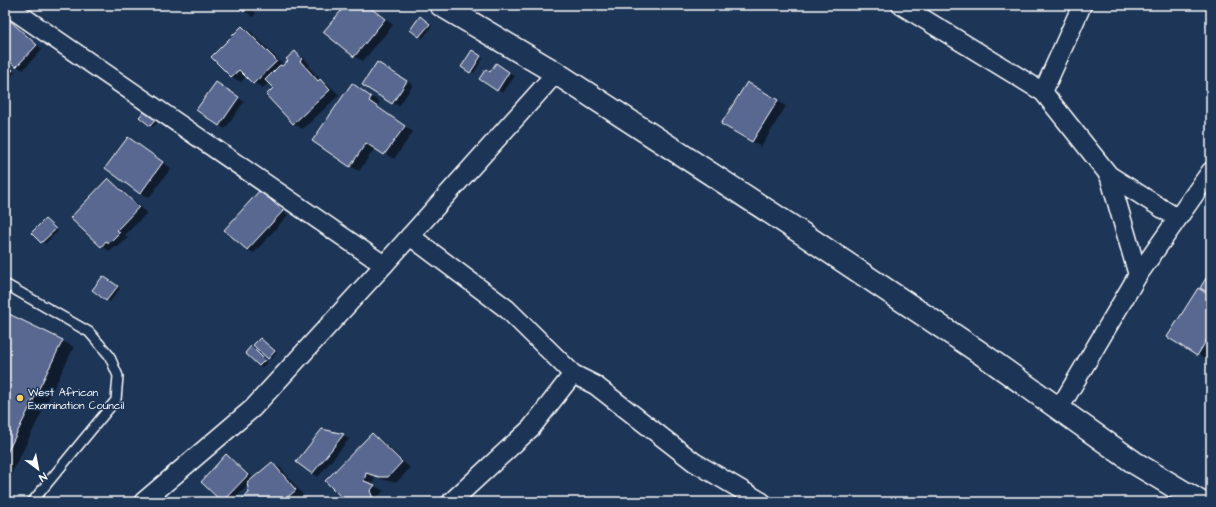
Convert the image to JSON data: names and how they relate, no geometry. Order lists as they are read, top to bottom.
{
  "places": ["West African Examination Council"],
  "north": "bottom right"
}
